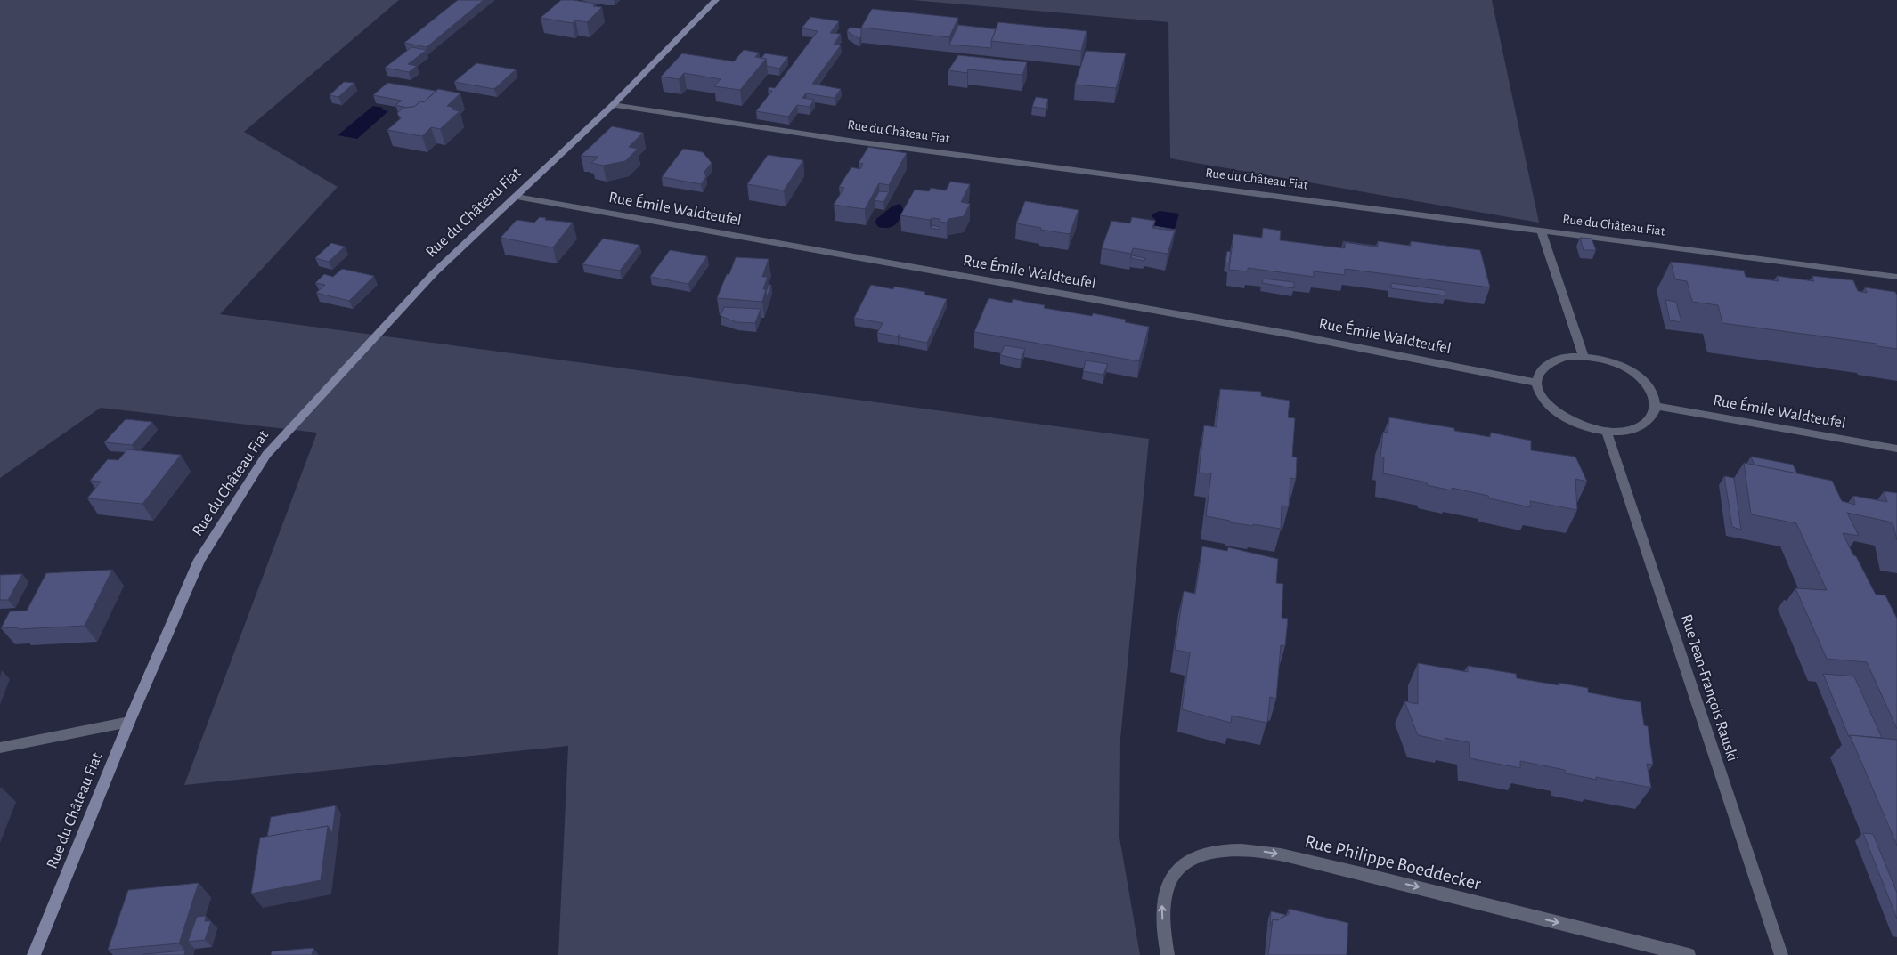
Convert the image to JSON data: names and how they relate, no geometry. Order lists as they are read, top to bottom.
{
  "streets": {
    "street": [
      "Rue du Château Fiat",
      "Rue Émile Waldteufel",
      "Rue Jean-François Rauski",
      "Rue Philippe Boeddecker"
    ]
  },
  "crossings": [
    ["Rue du Château Fiat", "Rue Émile Waldteufel"],
    ["Rue Émile Waldteufel", "Rue Jean-François Rauski"]
  ],
  "one_way": ["Rue Philippe Boeddecker"]
}
